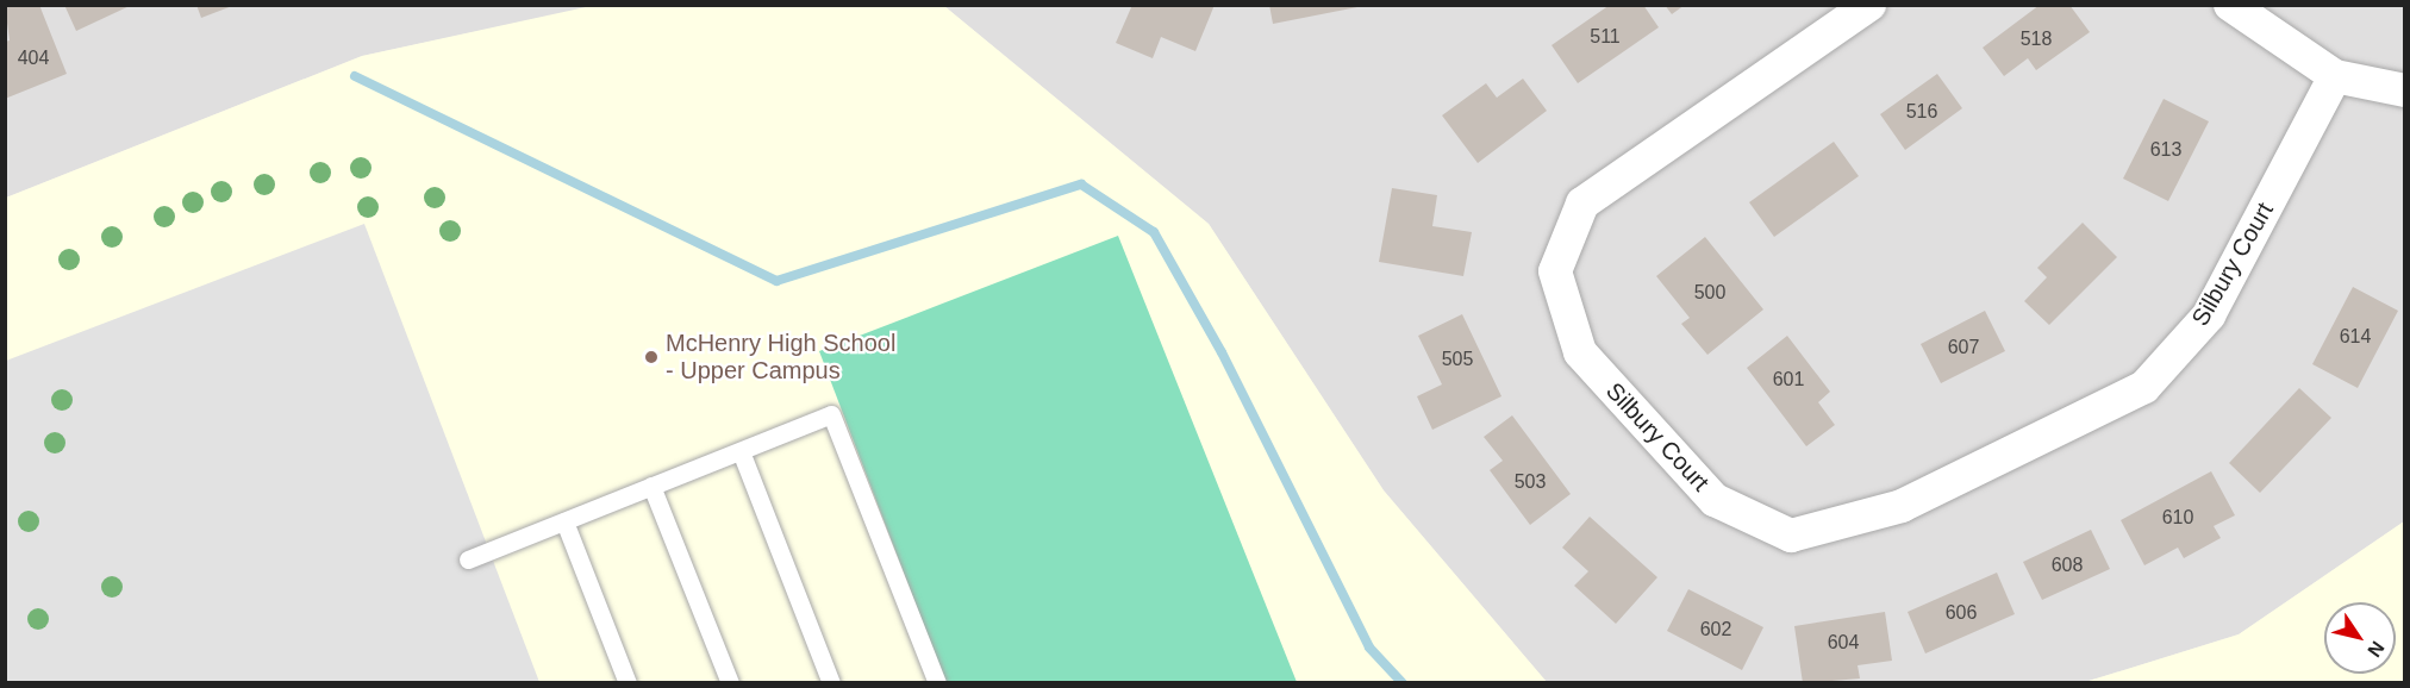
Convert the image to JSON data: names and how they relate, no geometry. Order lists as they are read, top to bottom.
{
  "streets": {
    "street": ["Silbury Court"]
  },
  "places": ["McHenry High School - Upper Campus"],
  "house_numbers": [
    "511",
    "518",
    "404",
    "516",
    "613",
    "500",
    "614",
    "607",
    "505",
    "601",
    "503",
    "610",
    "608",
    "606",
    "602",
    "604"
  ],
  "north": "bottom right"
}
